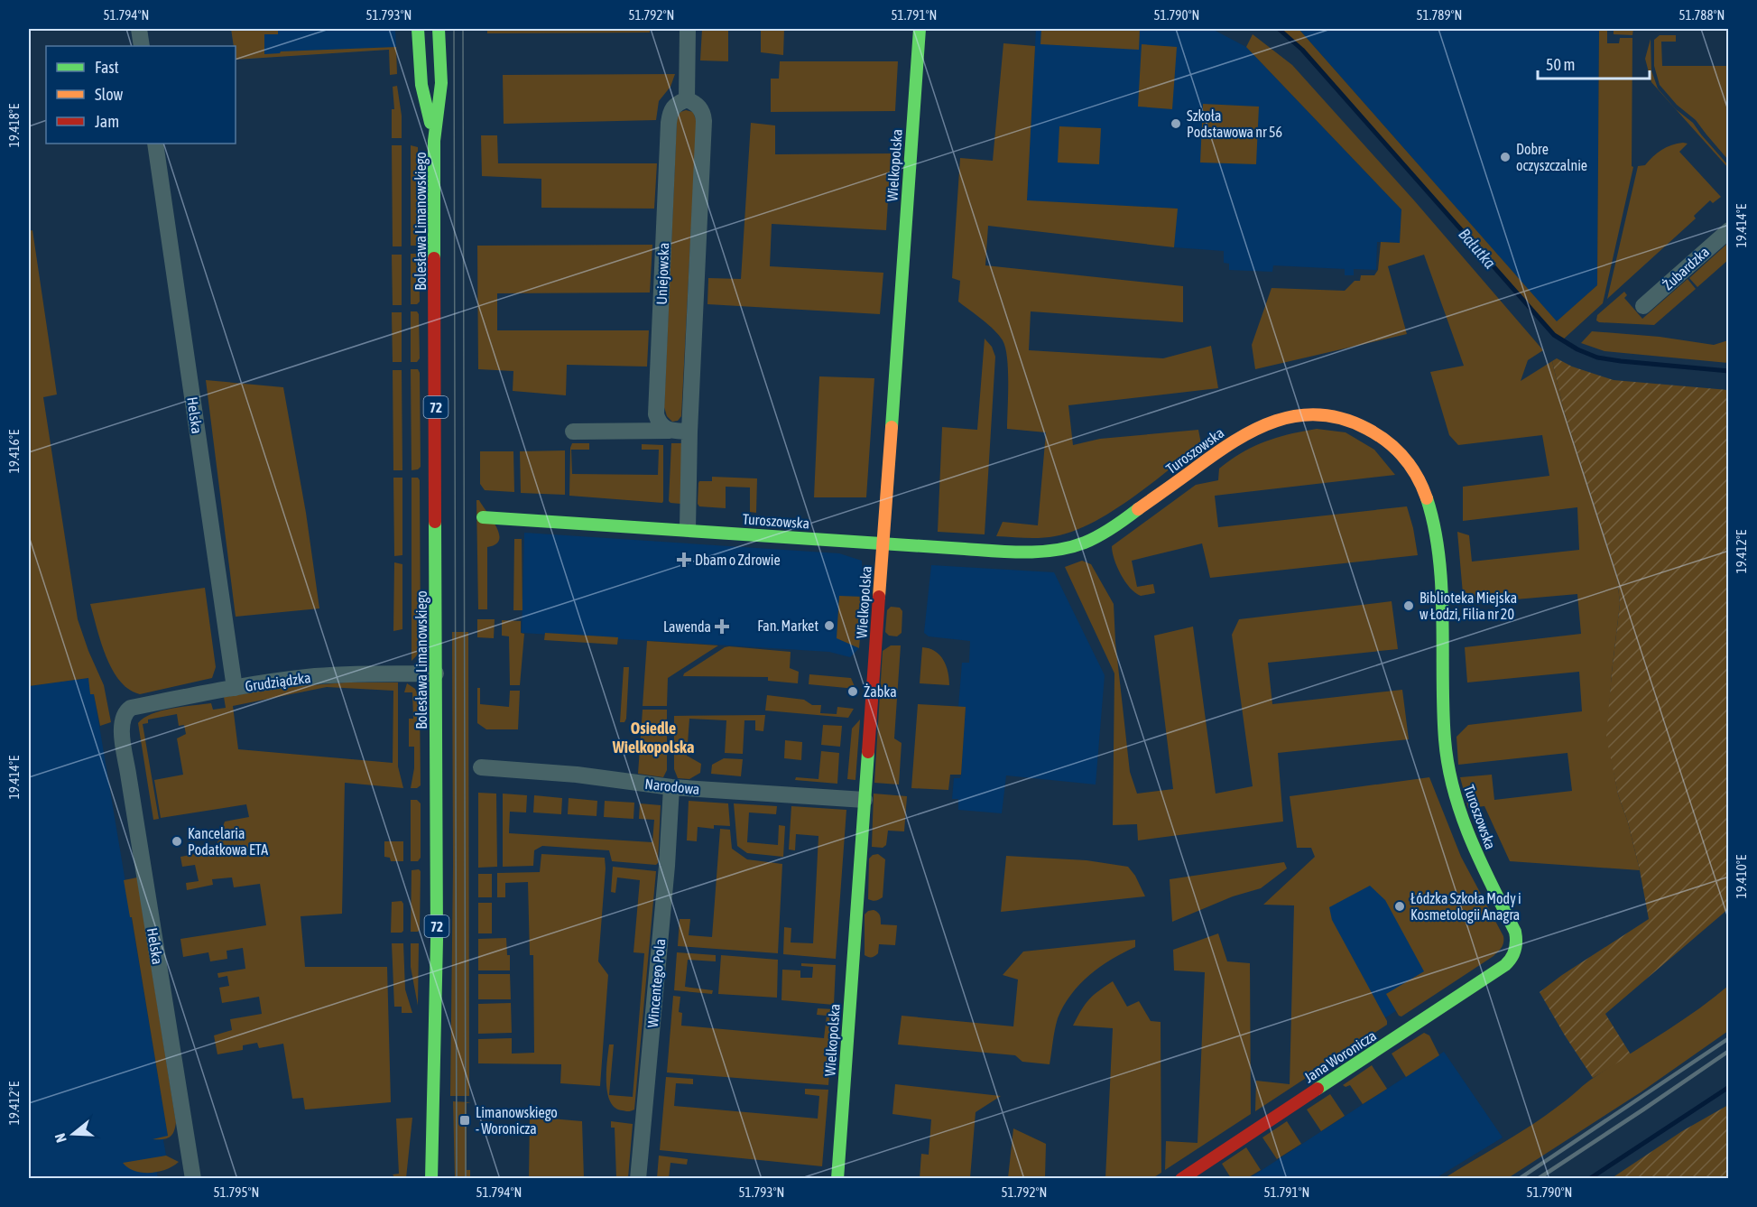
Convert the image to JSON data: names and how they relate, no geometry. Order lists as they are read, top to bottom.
{
  "streets": {
    "street": [
      "Wielkopolska",
      "Bolesława Limanowskiego",
      "Żubardzka",
      "Uniejowska",
      "72",
      "Helska",
      "Turoszowska",
      "Grudziądzka",
      "Narodowa",
      "Wincentego Pola",
      "Jana Woronicza"
    ]
  },
  "crossings": [
    ["Wielkopolska", "Turoszowska"],
    ["Wielkopolska", "Narodowa"],
    ["Bolesława Limanowskiego", "Grudziądzka"],
    ["Helska", "Grudziądzka"],
    ["Turoszowska", "Jana Woronicza"],
    ["Narodowa", "Wincentego Pola"]
  ],
  "districts": ["Osiedle Wielkopolska"],
  "water": ["Bałutka"],
  "places": {
    "other": [
      "Szkoła Podstawowa nr 56",
      "Dobre oczyszczalnie",
      "Biblioteka Miejska w Łodzi, Filia nr 20",
      "Fan. Market",
      "Żabka",
      "Kancelaria Podatkowa ETA",
      "Łódzka Szkoła Mody i Kosmetologii Anagra"
    ],
    "health": ["Dbam o Zdrowie", "Lawenda"],
    "transit": ["Limanowskiego - Woronicza"]
  },
  "legend": ["Fast", "Slow", "Jam"],
  "scale_bar": "50 m",
  "north": "left",
  "coordinates": [
    "51.794°N",
    "51.793°N",
    "51.792°N",
    "51.791°N",
    "51.790°N",
    "51.789°N",
    "51.788°N",
    "19.418°E",
    "19.414°E",
    "19.416°E",
    "19.412°E",
    "19.410°E",
    "51.795°N"
  ]
}
